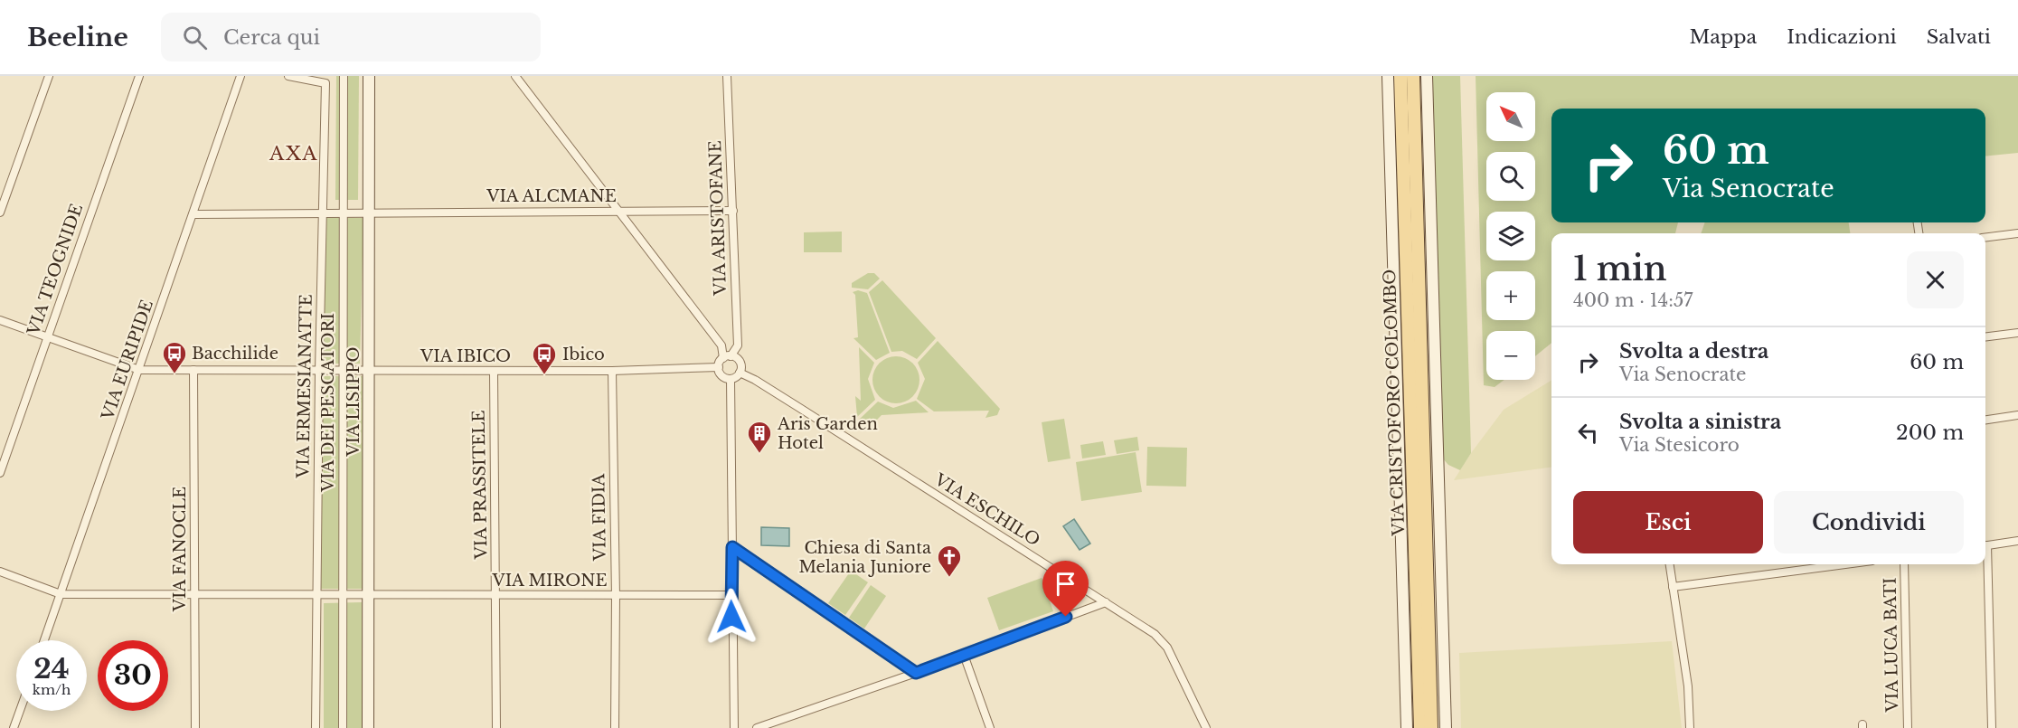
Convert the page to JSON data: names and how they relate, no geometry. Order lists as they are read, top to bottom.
{
  "streets": {
    "main road": ["VIA CRISTOFORO COLOMBO"],
    "street": [
      "VIA ALCMANE",
      "VIA ARISTOFANE",
      "VIA TEOGNIDE",
      "VIA IBICO",
      "VIA EURIPIDE",
      "VIA ERMESIANATTE",
      "VIA LISIPPO",
      "VIA DEI PESCATORI",
      "VIA PRASSITELE",
      "VIA ESCHILO",
      "VIA FIDIA",
      "VIA FANOCLE",
      "VIA MIRONE",
      "VIA LUCA BATI"
    ]
  },
  "crossings": [
    ["VIA ALCMANE", "VIA ARISTOFANE"],
    ["VIA ALCMANE", "VIA EURIPIDE"],
    ["VIA ALCMANE", "VIA ERMESIANATTE"],
    ["VIA ALCMANE", "VIA LISIPPO"],
    ["VIA ALCMANE", "VIA DEI PESCATORI"],
    ["VIA ARISTOFANE", "VIA IBICO"],
    ["VIA ARISTOFANE", "VIA ESCHILO"],
    ["VIA TEOGNIDE", "VIA IBICO"],
    ["VIA IBICO", "VIA EURIPIDE"],
    ["VIA IBICO", "VIA ERMESIANATTE"],
    ["VIA IBICO", "VIA LISIPPO"],
    ["VIA IBICO", "VIA DEI PESCATORI"],
    ["VIA IBICO", "VIA PRASSITELE"],
    ["VIA IBICO", "VIA ESCHILO"],
    ["VIA IBICO", "VIA FIDIA"],
    ["VIA IBICO", "VIA FANOCLE"],
    ["VIA EURIPIDE", "VIA MIRONE"],
    ["VIA ERMESIANATTE", "VIA MIRONE"],
    ["VIA LISIPPO", "VIA MIRONE"],
    ["VIA DEI PESCATORI", "VIA MIRONE"],
    ["VIA PRASSITELE", "VIA MIRONE"],
    ["VIA FIDIA", "VIA MIRONE"],
    ["VIA FANOCLE", "VIA MIRONE"]
  ],
  "districts": ["AXA"],
  "places": {
    "bus stop": ["Bacchilide", "Ibico"],
    "building": ["Aris Garden Hotel"],
    "church": ["Chiesa di Santa Melania Juniore"]
  },
  "north": "top left",
  "page": {
    "header": "Beeline",
    "search": "Cerca qui",
    "nav": ["Mappa", "Indicazioni", "Salvati"],
    "map_buttons": ["+", "−"],
    "turn": ["60 m", "Via Senocrate"],
    "heading": ["1 min", "400 m · 14:57"],
    "list": [
      {
        "name": "Svolta a destra",
        "note": "Via Senocrate",
        "value": "60 m"
      },
      {
        "name": "Svolta a sinistra",
        "note": "Via Stesicoro",
        "value": "200 m"
      }
    ],
    "buttons": ["Esci", "Condividi"],
    "speed": "24 km/h",
    "limit": "30"
  }
}
